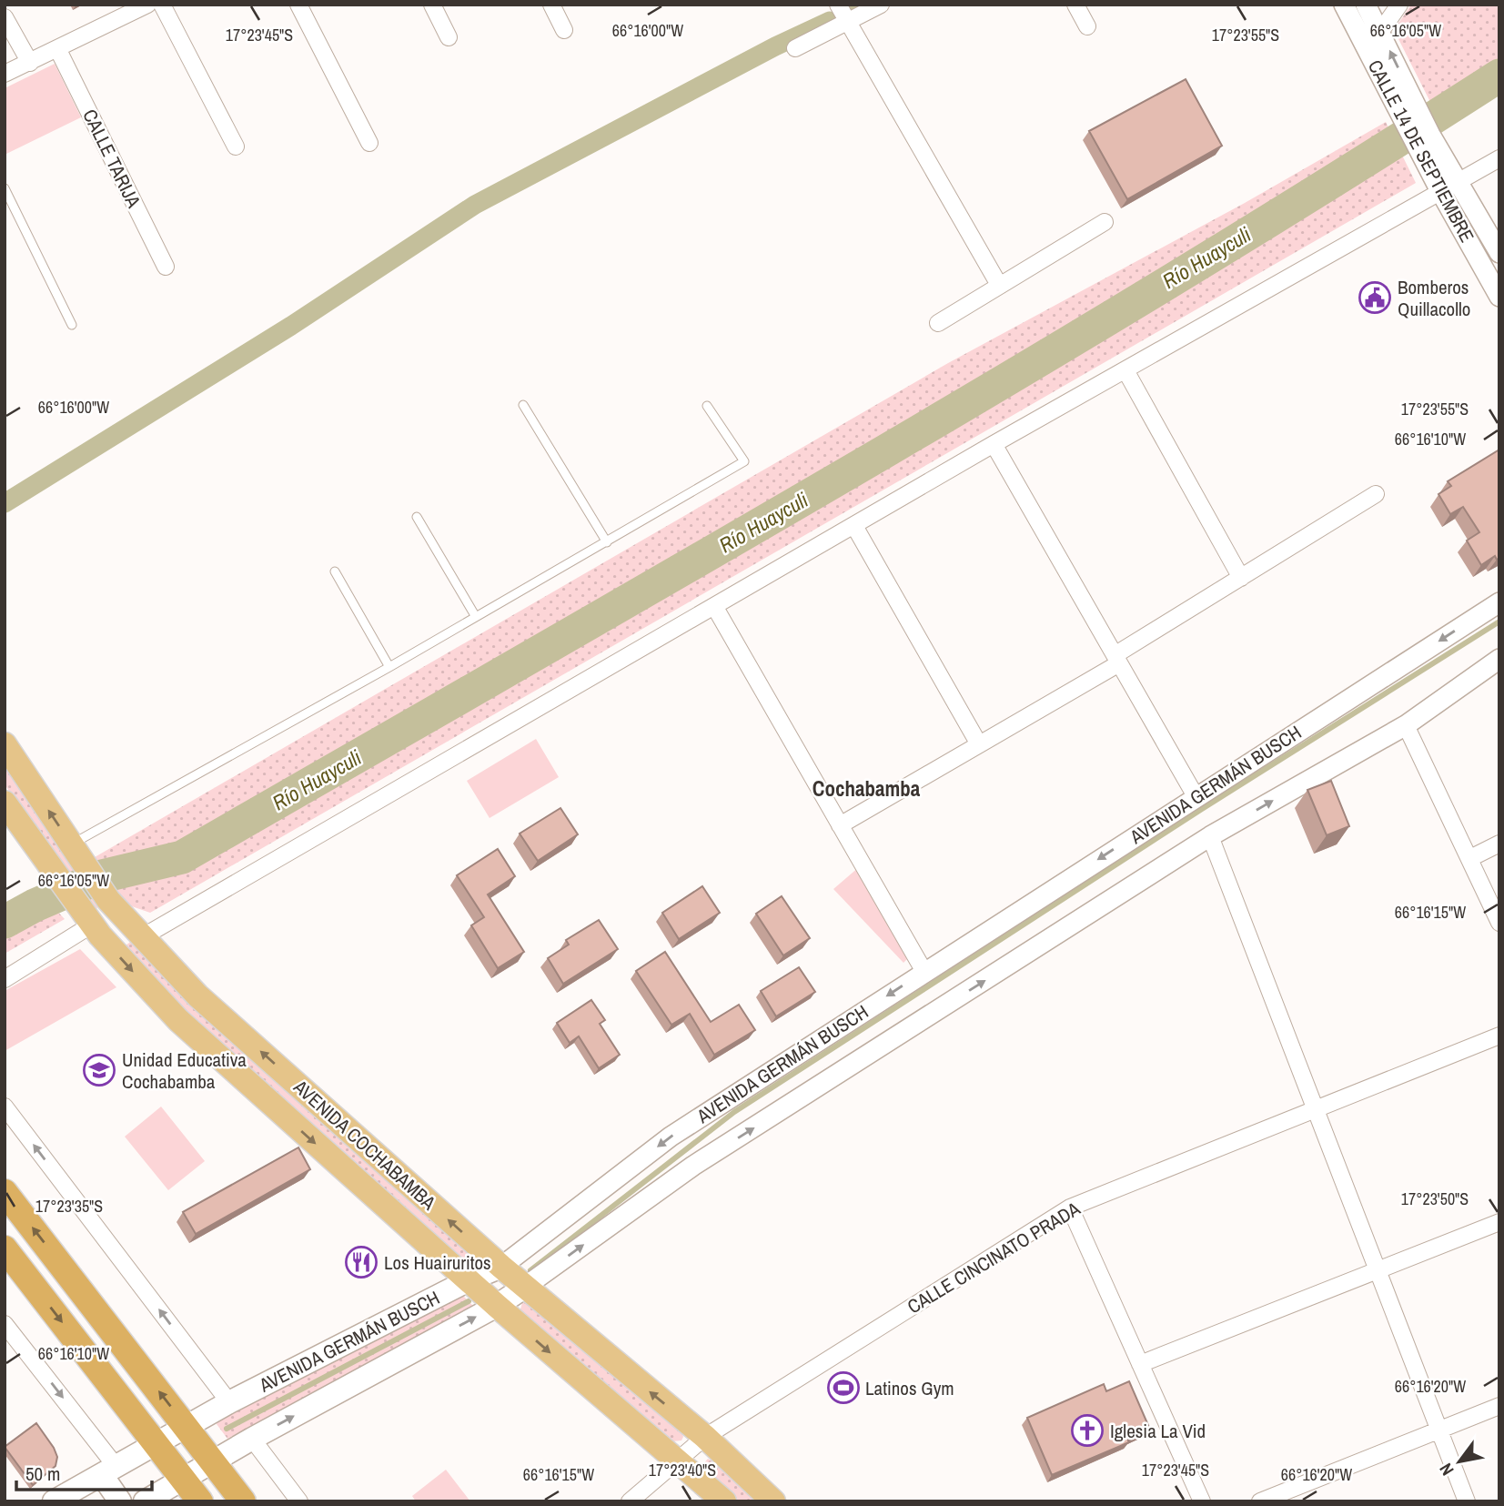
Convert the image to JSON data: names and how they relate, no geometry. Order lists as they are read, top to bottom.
{
  "streets": {
    "main road": ["AVENIDA GERMÁN BUSCH", "AVENIDA COCHABAMBA"],
    "street": ["CALLE 14 DE SEPTIEMBRE", "CALLE TARIJA", "CALLE CINCINATO PRADA"]
  },
  "crossings": [
    ["AVENIDA GERMÁN BUSCH", "AVENIDA COCHABAMBA"],
    ["AVENIDA COCHABAMBA", "CALLE CINCINATO PRADA"]
  ],
  "districts": ["Cochabamba"],
  "water": ["Río Huayculi"],
  "places": {
    "public building": ["Bomberos Quillacollo"],
    "school or university": ["Unidad Educativa Cochabamba"],
    "restaurant": ["Los Huairuritos"],
    "sports": ["Latinos Gym"],
    "church": ["Iglesia La Vid"]
  },
  "scale_bar": "50 m",
  "north": "bottom left",
  "coordinates": [
    "66°16'00\"W",
    "66°16'05\"W",
    "17°23'45\"S",
    "17°23'55\"S",
    "66°16'10\"W",
    "66°16'15\"W",
    "17°23'50\"S",
    "17°23'35\"S",
    "66°16'20\"W",
    "17°23'40\"S"
  ]
}
